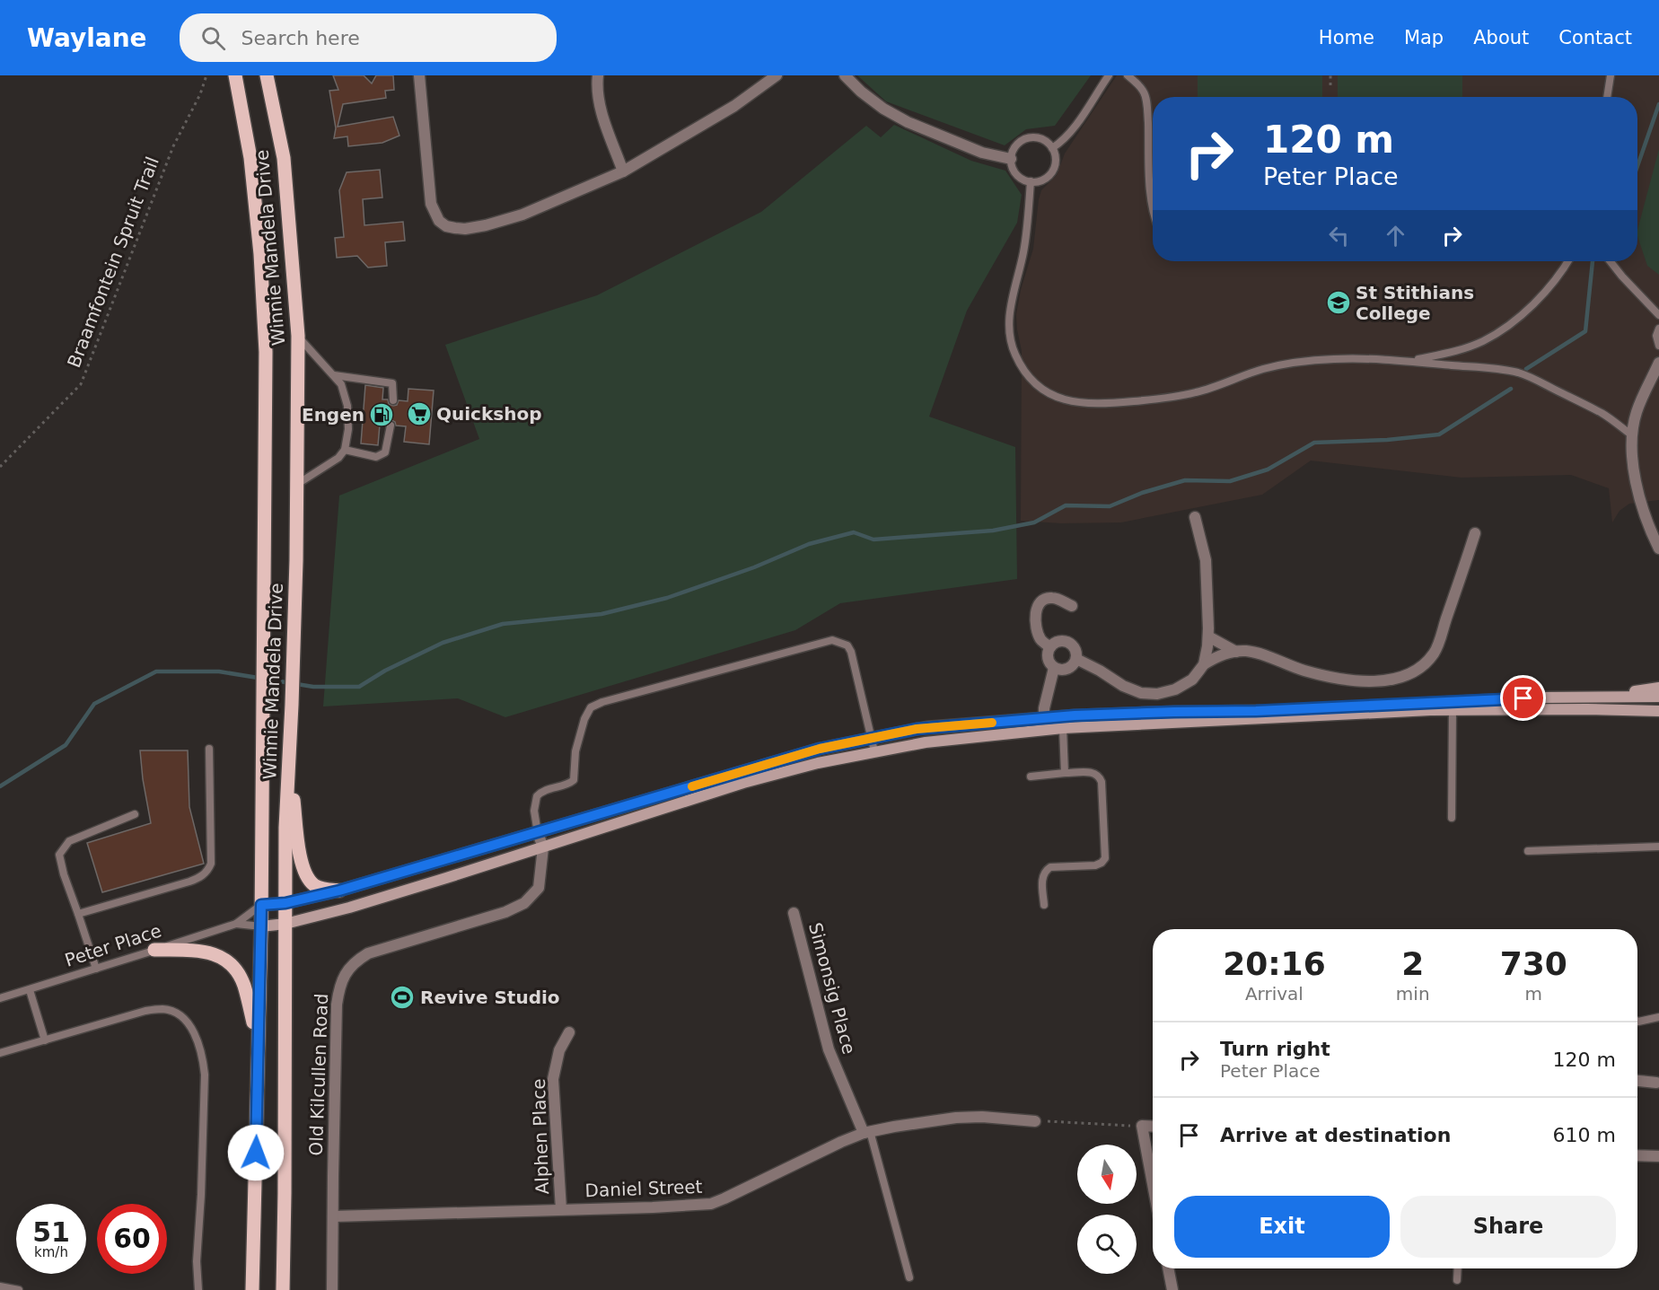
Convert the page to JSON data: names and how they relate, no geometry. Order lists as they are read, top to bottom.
{
  "streets": {
    "main road": ["Winnie Mandela Drive", "Peter Place"],
    "street": [
      "Simonsig Place",
      "Old Kilcullen Road",
      "Alphen Place",
      "Daniel Street"
    ],
    "path": ["Braamfontein Spruit Trail"]
  },
  "crossings": [
    ["Winnie Mandela Drive", "Peter Place"],
    ["Peter Place", "Old Kilcullen Road"],
    ["Simonsig Place", "Daniel Street"],
    ["Old Kilcullen Road", "Daniel Street"],
    ["Alphen Place", "Daniel Street"]
  ],
  "places": {
    "school or university": ["St Stithians College"],
    "supermarket": ["Quickshop"],
    "fuel station": ["Engen"],
    "sports": ["Revive Studio"]
  },
  "north": "bottom",
  "page": {
    "header": "Waylane",
    "search": "Search here",
    "nav": [
      "Home",
      "Map",
      "About",
      "Contact"
    ],
    "turn": ["120 m", "Peter Place"],
    "eta": [
      "20:16",
      "Arrival",
      "2",
      "min",
      "730",
      "m"
    ],
    "list": [
      {
        "name": "Turn right",
        "note": "Peter Place",
        "value": "120 m"
      },
      {
        "name": "Arrive at destination",
        "value": "610 m"
      }
    ],
    "buttons": ["Exit", "Share"],
    "speed": "51 km/h",
    "limit": "60"
  }
}
